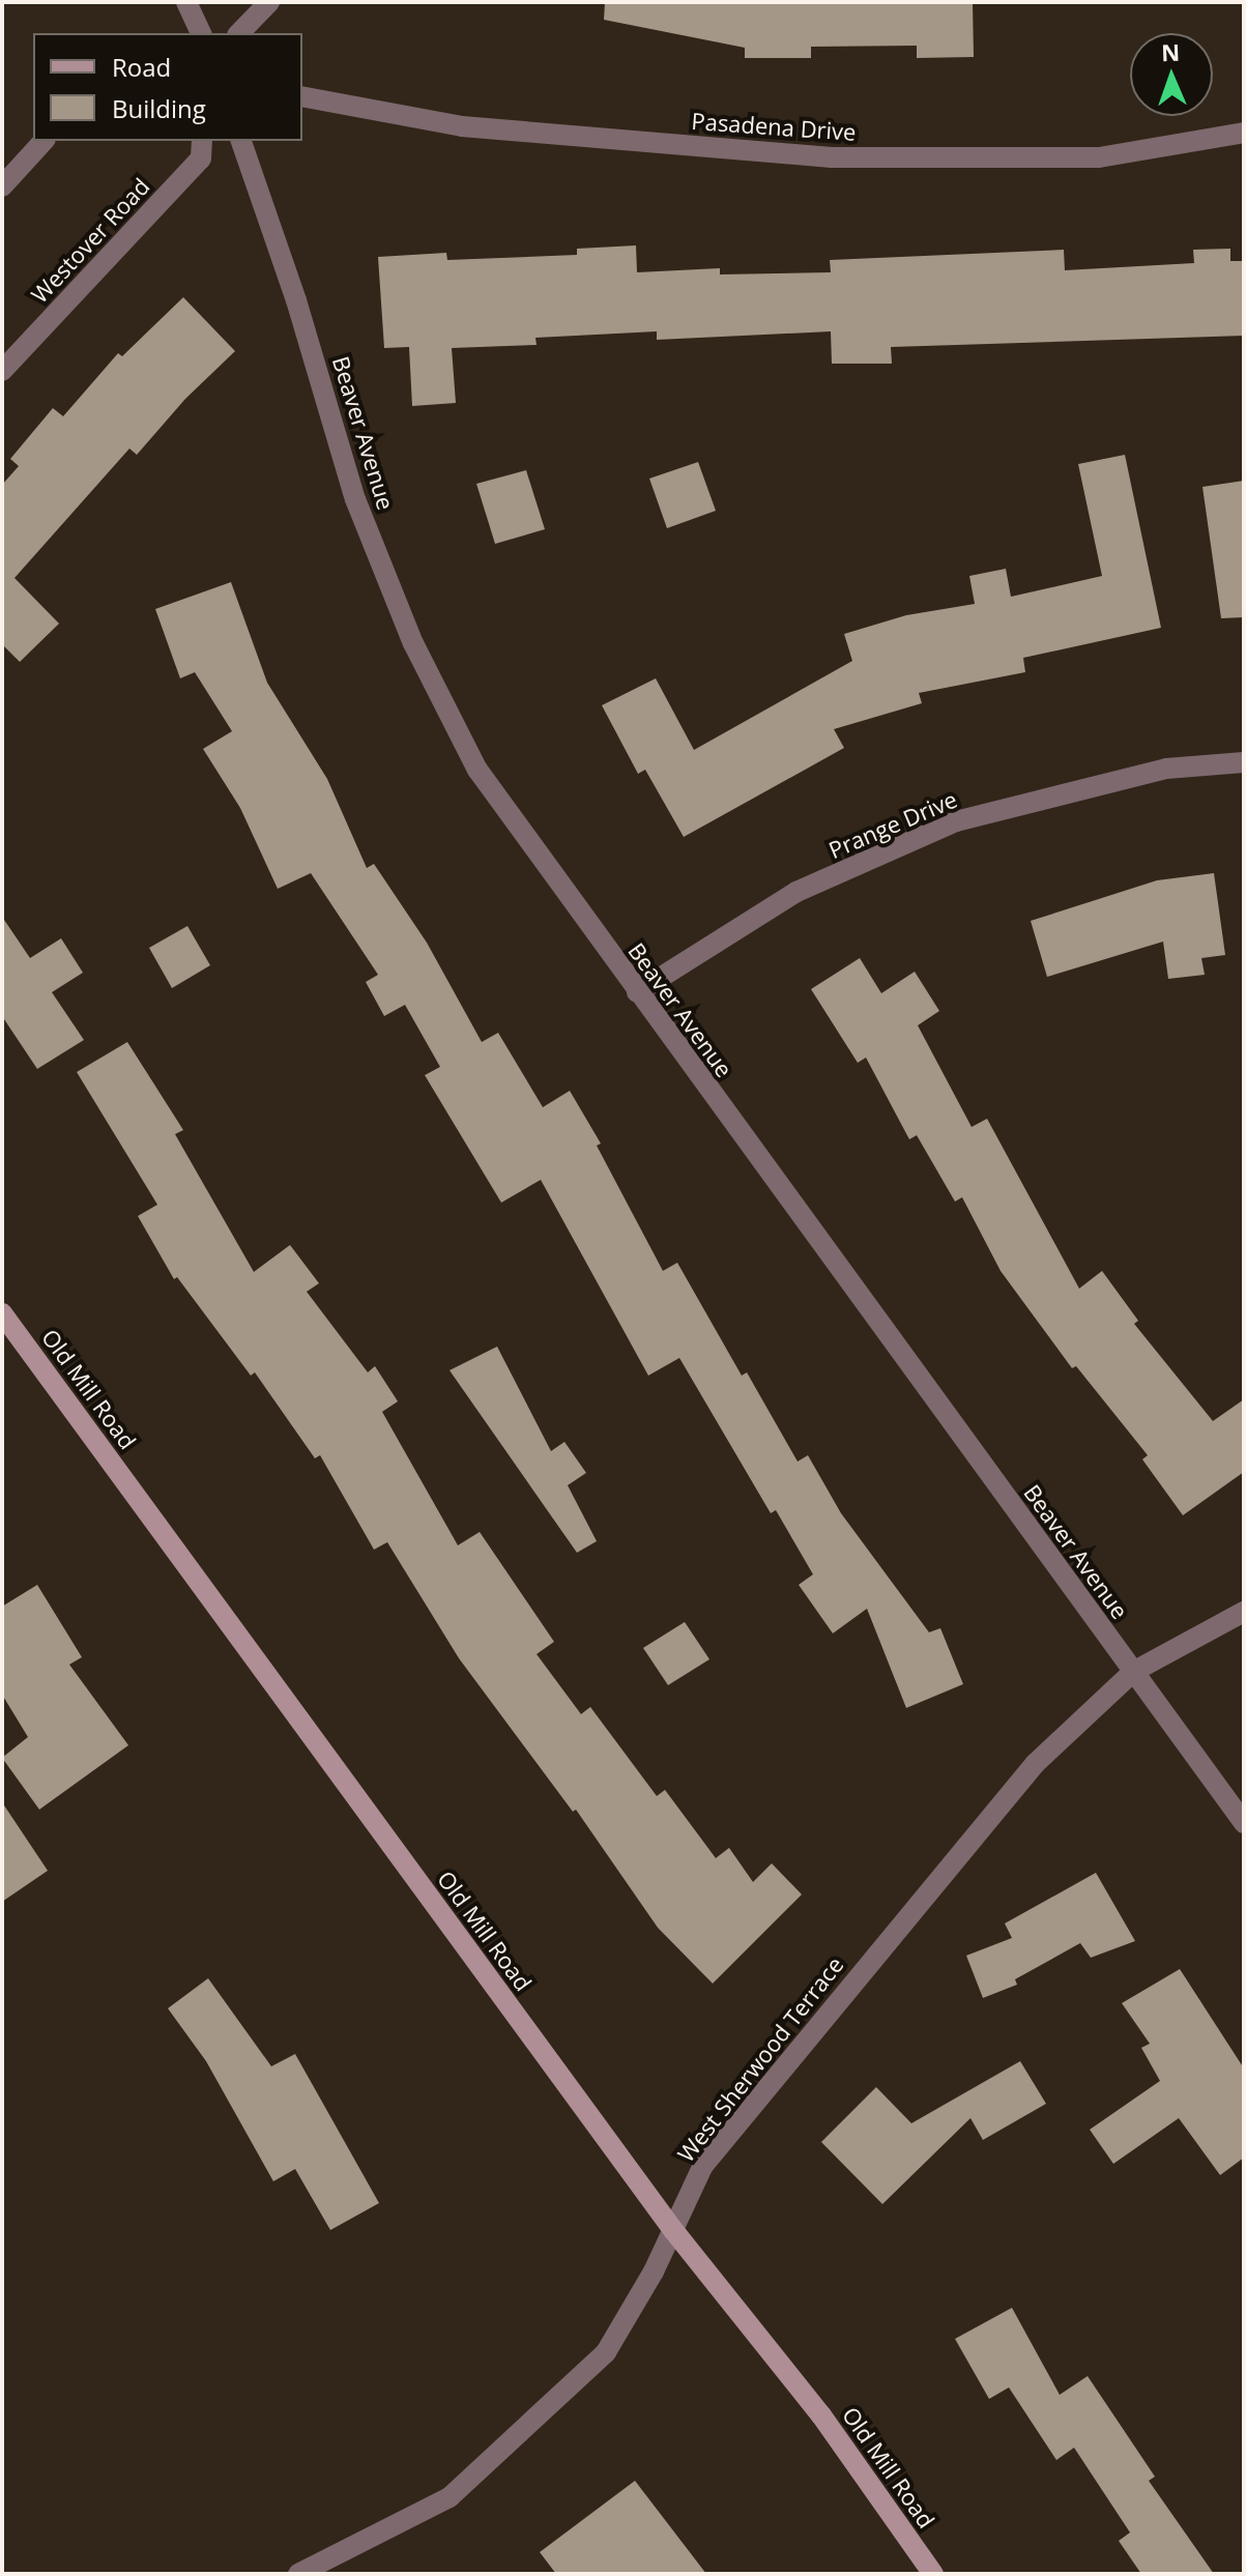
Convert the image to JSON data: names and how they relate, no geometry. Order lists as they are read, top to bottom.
{
  "streets": {
    "main road": ["Old Mill Road"],
    "street": [
      "Pasadena Drive",
      "Westover Road",
      "Beaver Avenue",
      "Prange Drive",
      "West Sherwood Terrace"
    ]
  },
  "crossings": [
    ["Beaver Avenue", "Prange Drive"],
    ["Beaver Avenue", "West Sherwood Terrace"],
    ["Old Mill Road", "West Sherwood Terrace"]
  ],
  "legend": ["Road", "Building"],
  "north": "top"
}
